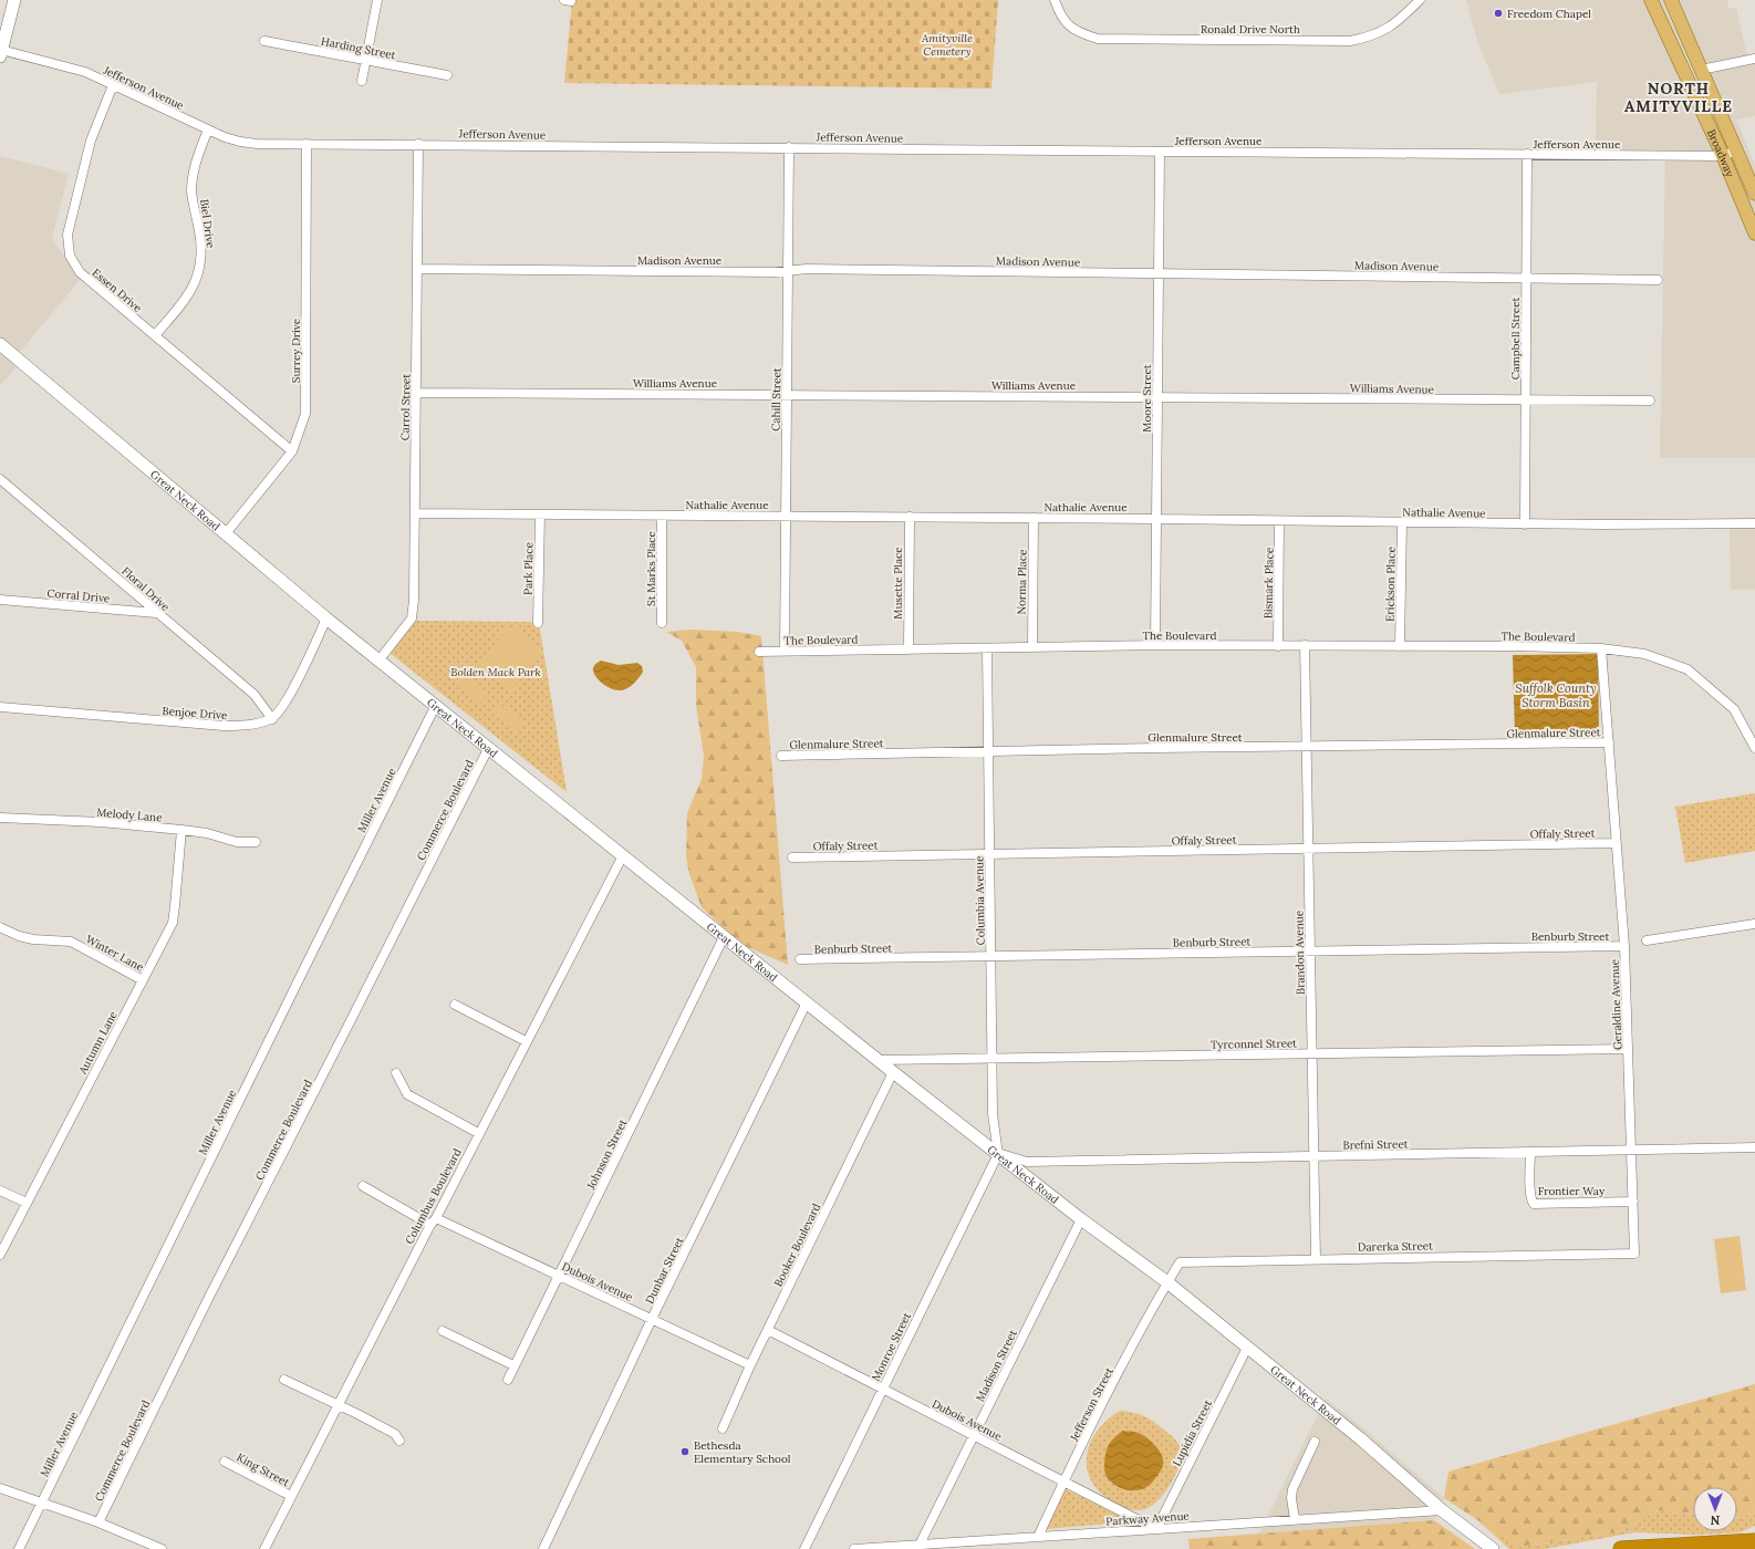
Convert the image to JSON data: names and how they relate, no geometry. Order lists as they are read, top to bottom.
{
  "streets": {
    "main road": ["Broadway", "Great Neck Road"],
    "street": [
      "Ronald Drive North",
      "Harding Street",
      "Jefferson Avenue",
      "Biel Drive",
      "Madison Avenue",
      "Essen Drive",
      "Campbell Street",
      "Surrey Drive",
      "Williams Avenue",
      "Moore Street",
      "Cahill Street",
      "Carrol Street",
      "Nathalie Avenue",
      "Park Place",
      "St Marks Place",
      "Norma Place",
      "Musette Place",
      "Bismark Place",
      "Erickson Place",
      "Floral Drive",
      "Corral Drive",
      "The Boulevard",
      "Benjoe Drive",
      "Glenmalure Street",
      "Miller Avenue",
      "Commerce Boulevard",
      "Melody Lane",
      "Offaly Street",
      "Columbia Avenue",
      "Benburb Street",
      "Winter Lane",
      "Brandon Avenue",
      "Geraldine Avenue",
      "Autumn Lane",
      "Tyrconnel Street",
      "Brefni Street",
      "Johnson Street",
      "Frontier Way",
      "Columbus Boulevard",
      "Booker Boulevard",
      "Darerka Street",
      "Dunbar Street",
      "Dubois Avenue",
      "Monroe Street",
      "Madison Street",
      "Jefferson Street",
      "Lupidia Street",
      "King Street",
      "Parkway Avenue"
    ]
  },
  "crossings": [
    ["Jefferson Avenue", "Broadway"],
    ["Jefferson Avenue", "Biel Drive"],
    ["Jefferson Avenue", "Essen Drive"],
    ["Jefferson Avenue", "Campbell Street"],
    ["Jefferson Avenue", "Surrey Drive"],
    ["Jefferson Avenue", "Moore Street"],
    ["Jefferson Avenue", "Cahill Street"],
    ["Jefferson Avenue", "Carrol Street"],
    ["Biel Drive", "Essen Drive"],
    ["Madison Avenue", "Campbell Street"],
    ["Madison Avenue", "Moore Street"],
    ["Madison Avenue", "Cahill Street"],
    ["Madison Avenue", "Carrol Street"],
    ["Essen Drive", "Surrey Drive"],
    ["Campbell Street", "Williams Avenue"],
    ["Campbell Street", "Nathalie Avenue"],
    ["Surrey Drive", "Great Neck Road"],
    ["Williams Avenue", "Moore Street"],
    ["Williams Avenue", "Cahill Street"],
    ["Williams Avenue", "Carrol Street"],
    ["Moore Street", "Nathalie Avenue"],
    ["Moore Street", "The Boulevard"],
    ["Cahill Street", "Nathalie Avenue"],
    ["Cahill Street", "The Boulevard"],
    ["Carrol Street", "Great Neck Road"],
    ["Carrol Street", "Nathalie Avenue"],
    ["Great Neck Road", "Miller Avenue"],
    ["Great Neck Road", "Commerce Boulevard"],
    ["Great Neck Road", "Columbia Avenue"],
    ["Great Neck Road", "Tyrconnel Street"],
    ["Great Neck Road", "Brefni Street"],
    ["Great Neck Road", "Johnson Street"],
    ["Great Neck Road", "Columbus Boulevard"],
    ["Great Neck Road", "Booker Boulevard"],
    ["Great Neck Road", "Darerka Street"],
    ["Great Neck Road", "Dunbar Street"],
    ["Great Neck Road", "Monroe Street"],
    ["Great Neck Road", "Madison Street"],
    ["Great Neck Road", "Jefferson Street"],
    ["Great Neck Road", "Lupidia Street"],
    ["Great Neck Road", "Parkway Avenue"],
    ["Nathalie Avenue", "Park Place"],
    ["Nathalie Avenue", "St Marks Place"],
    ["Nathalie Avenue", "Norma Place"],
    ["Nathalie Avenue", "Musette Place"],
    ["Nathalie Avenue", "Bismark Place"],
    ["Nathalie Avenue", "Erickson Place"],
    ["Norma Place", "The Boulevard"],
    ["Musette Place", "The Boulevard"],
    ["Bismark Place", "The Boulevard"],
    ["Erickson Place", "The Boulevard"],
    ["Floral Drive", "Corral Drive"],
    ["Floral Drive", "Benjoe Drive"],
    ["The Boulevard", "Columbia Avenue"],
    ["The Boulevard", "Brandon Avenue"],
    ["The Boulevard", "Geraldine Avenue"],
    ["Glenmalure Street", "Columbia Avenue"],
    ["Glenmalure Street", "Brandon Avenue"],
    ["Glenmalure Street", "Geraldine Avenue"],
    ["Melody Lane", "Autumn Lane"],
    ["Offaly Street", "Columbia Avenue"],
    ["Offaly Street", "Brandon Avenue"],
    ["Offaly Street", "Geraldine Avenue"],
    ["Columbia Avenue", "Benburb Street"],
    ["Columbia Avenue", "Tyrconnel Street"],
    ["Columbia Avenue", "Brefni Street"],
    ["Columbia Avenue", "Monroe Street"],
    ["Benburb Street", "Brandon Avenue"],
    ["Benburb Street", "Geraldine Avenue"],
    ["Winter Lane", "Autumn Lane"],
    ["Brandon Avenue", "Tyrconnel Street"],
    ["Brandon Avenue", "Brefni Street"],
    ["Brandon Avenue", "Darerka Street"],
    ["Geraldine Avenue", "Tyrconnel Street"],
    ["Geraldine Avenue", "Brefni Street"],
    ["Brefni Street", "Frontier Way"],
    ["Brefni Street", "Monroe Street"],
    ["Johnson Street", "Dubois Avenue"],
    ["Frontier Way", "Darerka Street"],
    ["Columbus Boulevard", "Dubois Avenue"],
    ["Columbus Boulevard", "King Street"],
    ["Booker Boulevard", "Dubois Avenue"],
    ["Darerka Street", "Jefferson Street"],
    ["Dunbar Street", "Dubois Avenue"],
    ["Dubois Avenue", "Monroe Street"],
    ["Dubois Avenue", "Madison Street"],
    ["Dubois Avenue", "Jefferson Street"],
    ["Dubois Avenue", "Lupidia Street"],
    ["Dubois Avenue", "Parkway Avenue"],
    ["Madison Street", "Parkway Avenue"],
    ["Jefferson Street", "Parkway Avenue"],
    ["Lupidia Street", "Parkway Avenue"]
  ],
  "districts": ["NORTH AMITYVILLE"],
  "water": ["Suffolk County Storm Basin"],
  "parks": ["Amityville Cemetery", "Bolden Mack Park"],
  "places": ["Freedom Chapel", "Bethesda Elementary School"],
  "north": "bottom"
}
